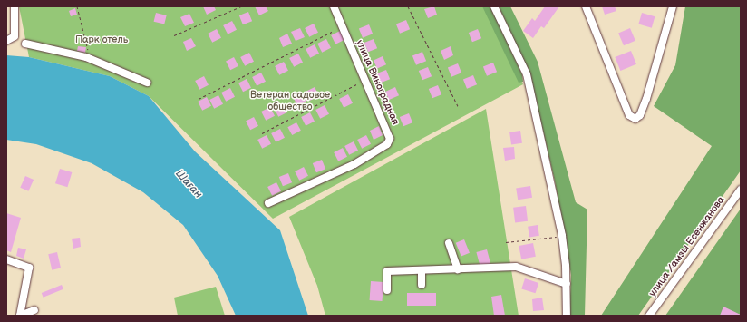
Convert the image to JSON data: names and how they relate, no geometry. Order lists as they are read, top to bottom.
{
  "streets": {
    "street": ["улица Виноградная", "улица Хамзы Есенжанова"]
  },
  "water": ["Шаған"],
  "parks": ["Парк отель", "Ветеран садовое общество"]
}
